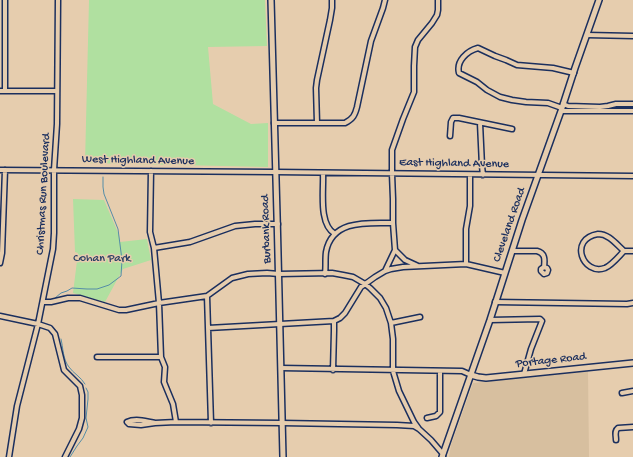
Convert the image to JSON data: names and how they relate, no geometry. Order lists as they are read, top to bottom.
{
  "streets": {
    "main road": ["Cleveland Road", "Burbank Road", "Portage Road"],
    "street": ["West Highland Avenue", "East Highland Avenue", "Christmas Run Boulevard"]
  },
  "crossings": [
    ["West Highland Avenue", "East Highland Avenue"],
    ["West Highland Avenue", "Christmas Run Boulevard"],
    ["West Highland Avenue", "Burbank Road"],
    ["East Highland Avenue", "Cleveland Road"],
    ["East Highland Avenue", "Burbank Road"],
    ["Cleveland Road", "Portage Road"]
  ],
  "parks": ["Cohan Park"]
}
